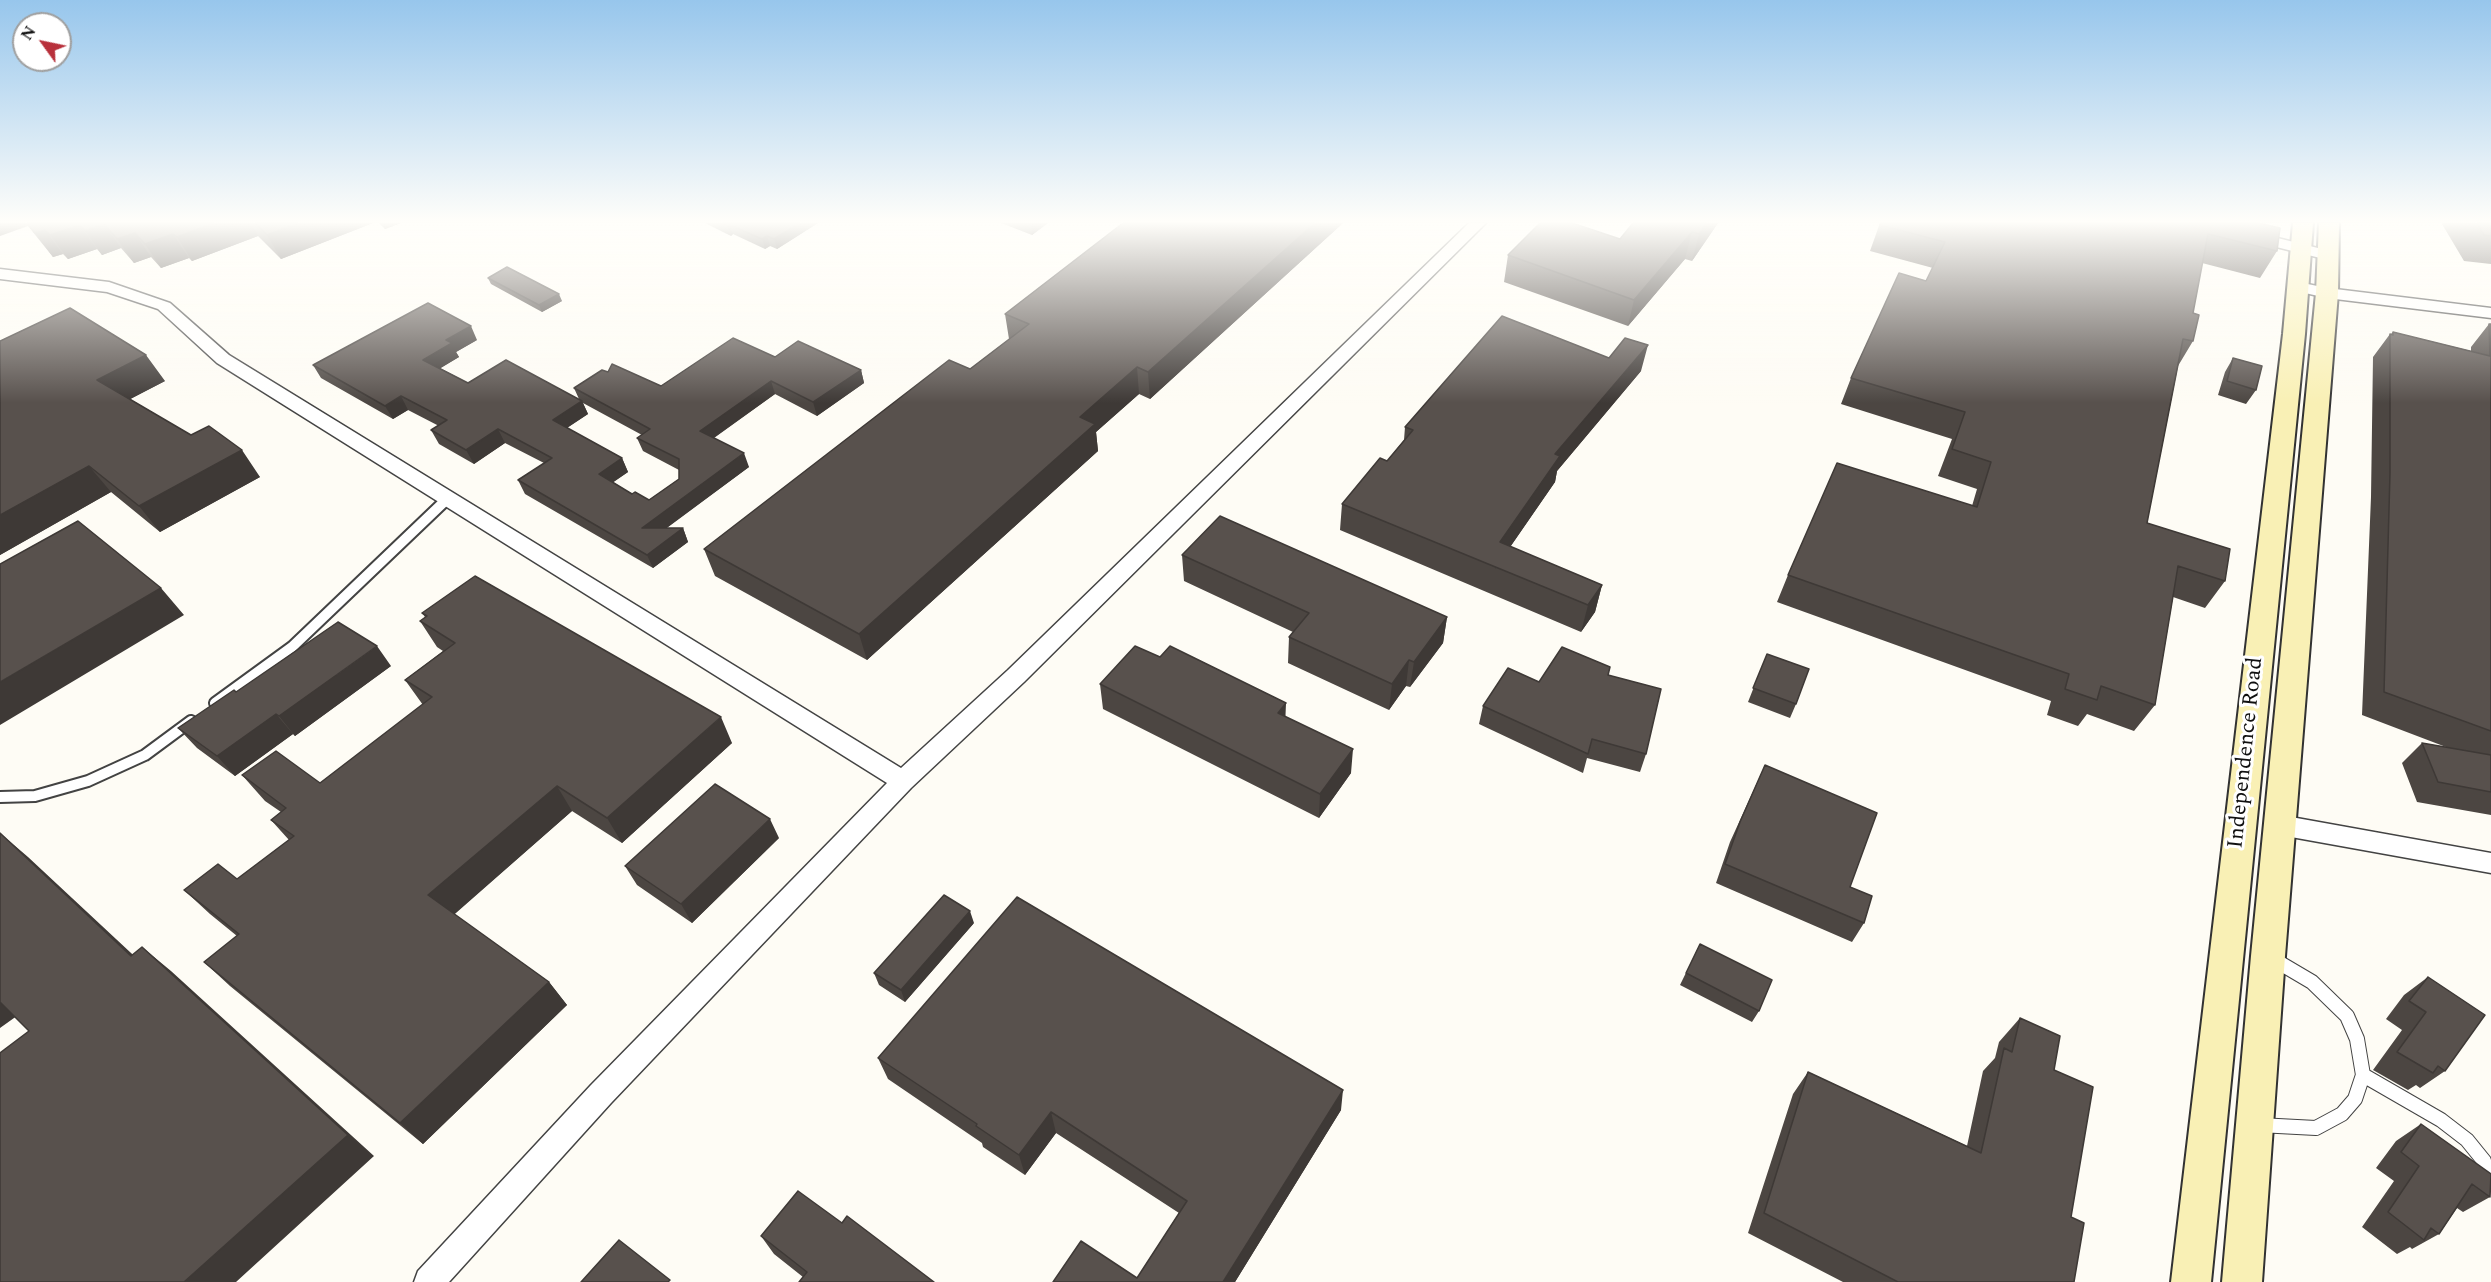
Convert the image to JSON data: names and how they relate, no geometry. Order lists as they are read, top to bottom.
{
  "streets": {
    "main road": ["Independence Road"]
  },
  "north": "top left"
}
